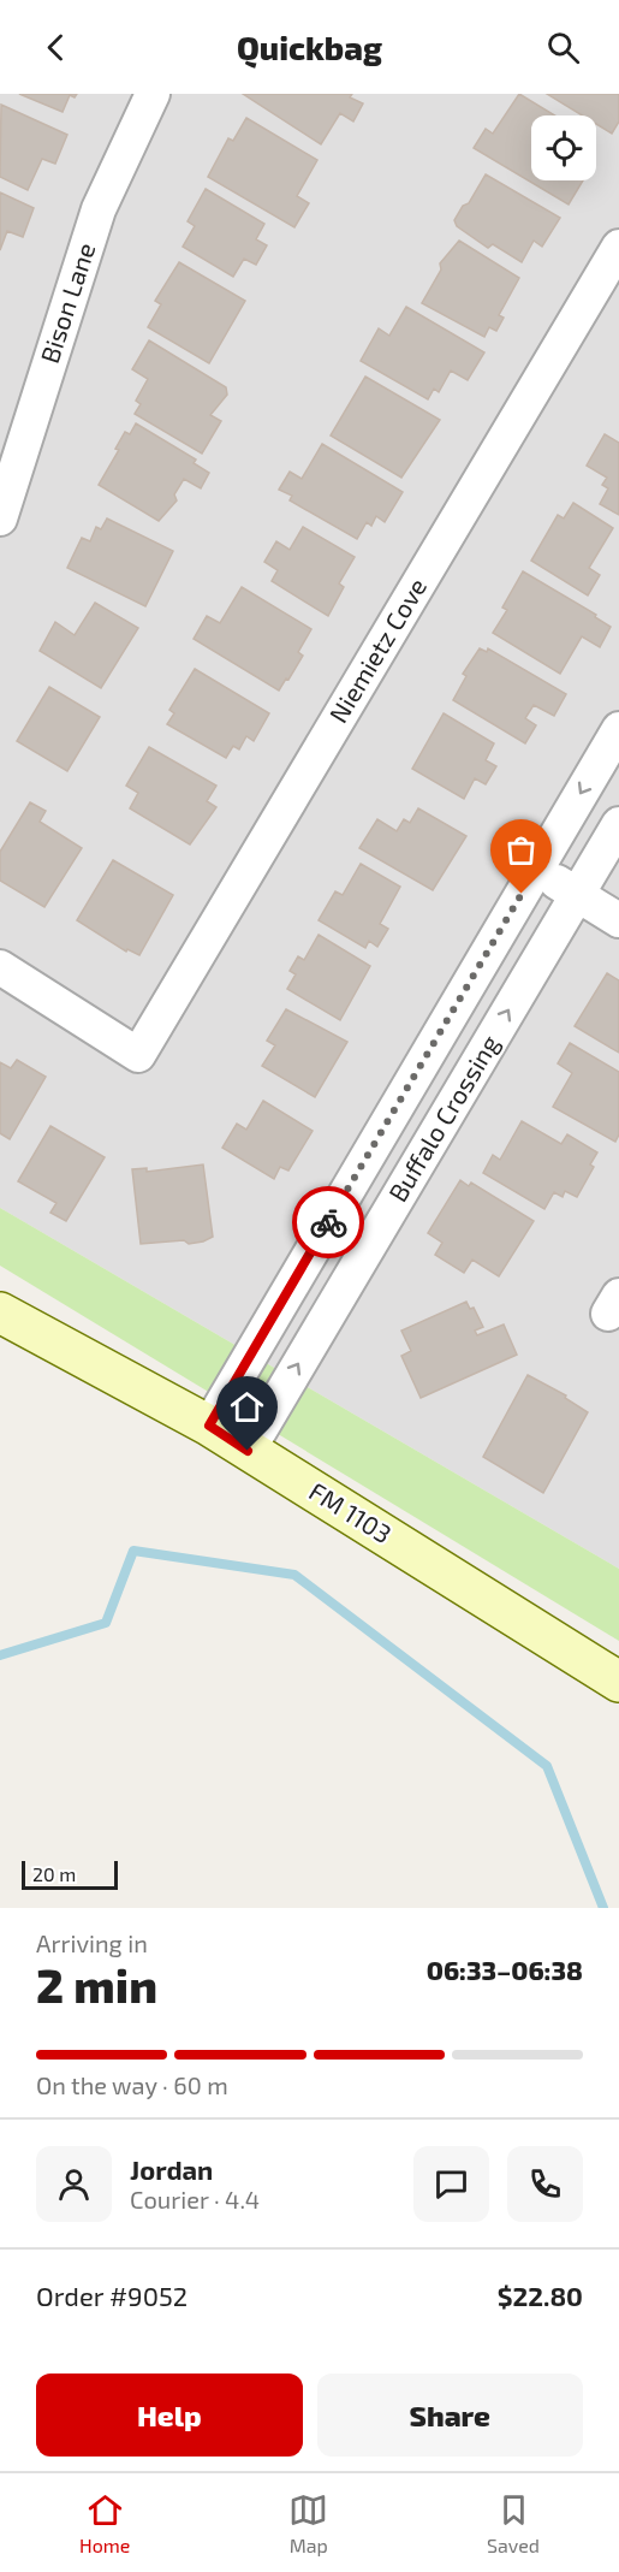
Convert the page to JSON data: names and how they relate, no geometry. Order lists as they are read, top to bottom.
{
  "streets": {
    "main road": ["FM 1103"],
    "street": ["Bison Lane", "Niemietz Cove", "Buffalo Crossing"]
  },
  "crossings": [
    ["Buffalo Crossing", "FM 1103"]
  ],
  "scale_bar": "20 m",
  "page": {
    "header": "Quickbag",
    "scale": "20 m",
    "heading": ["2 min", "Arriving in", "06:33–06:38"],
    "panel": [
      "Jordan",
      "Courier · 4.4",
      "Order #9052",
      "$22.80"
    ],
    "bar": "On the way · 60 m",
    "buttons": ["Help", "Share"],
    "tabs": ["Home", "Map", "Saved"]
  }
}
